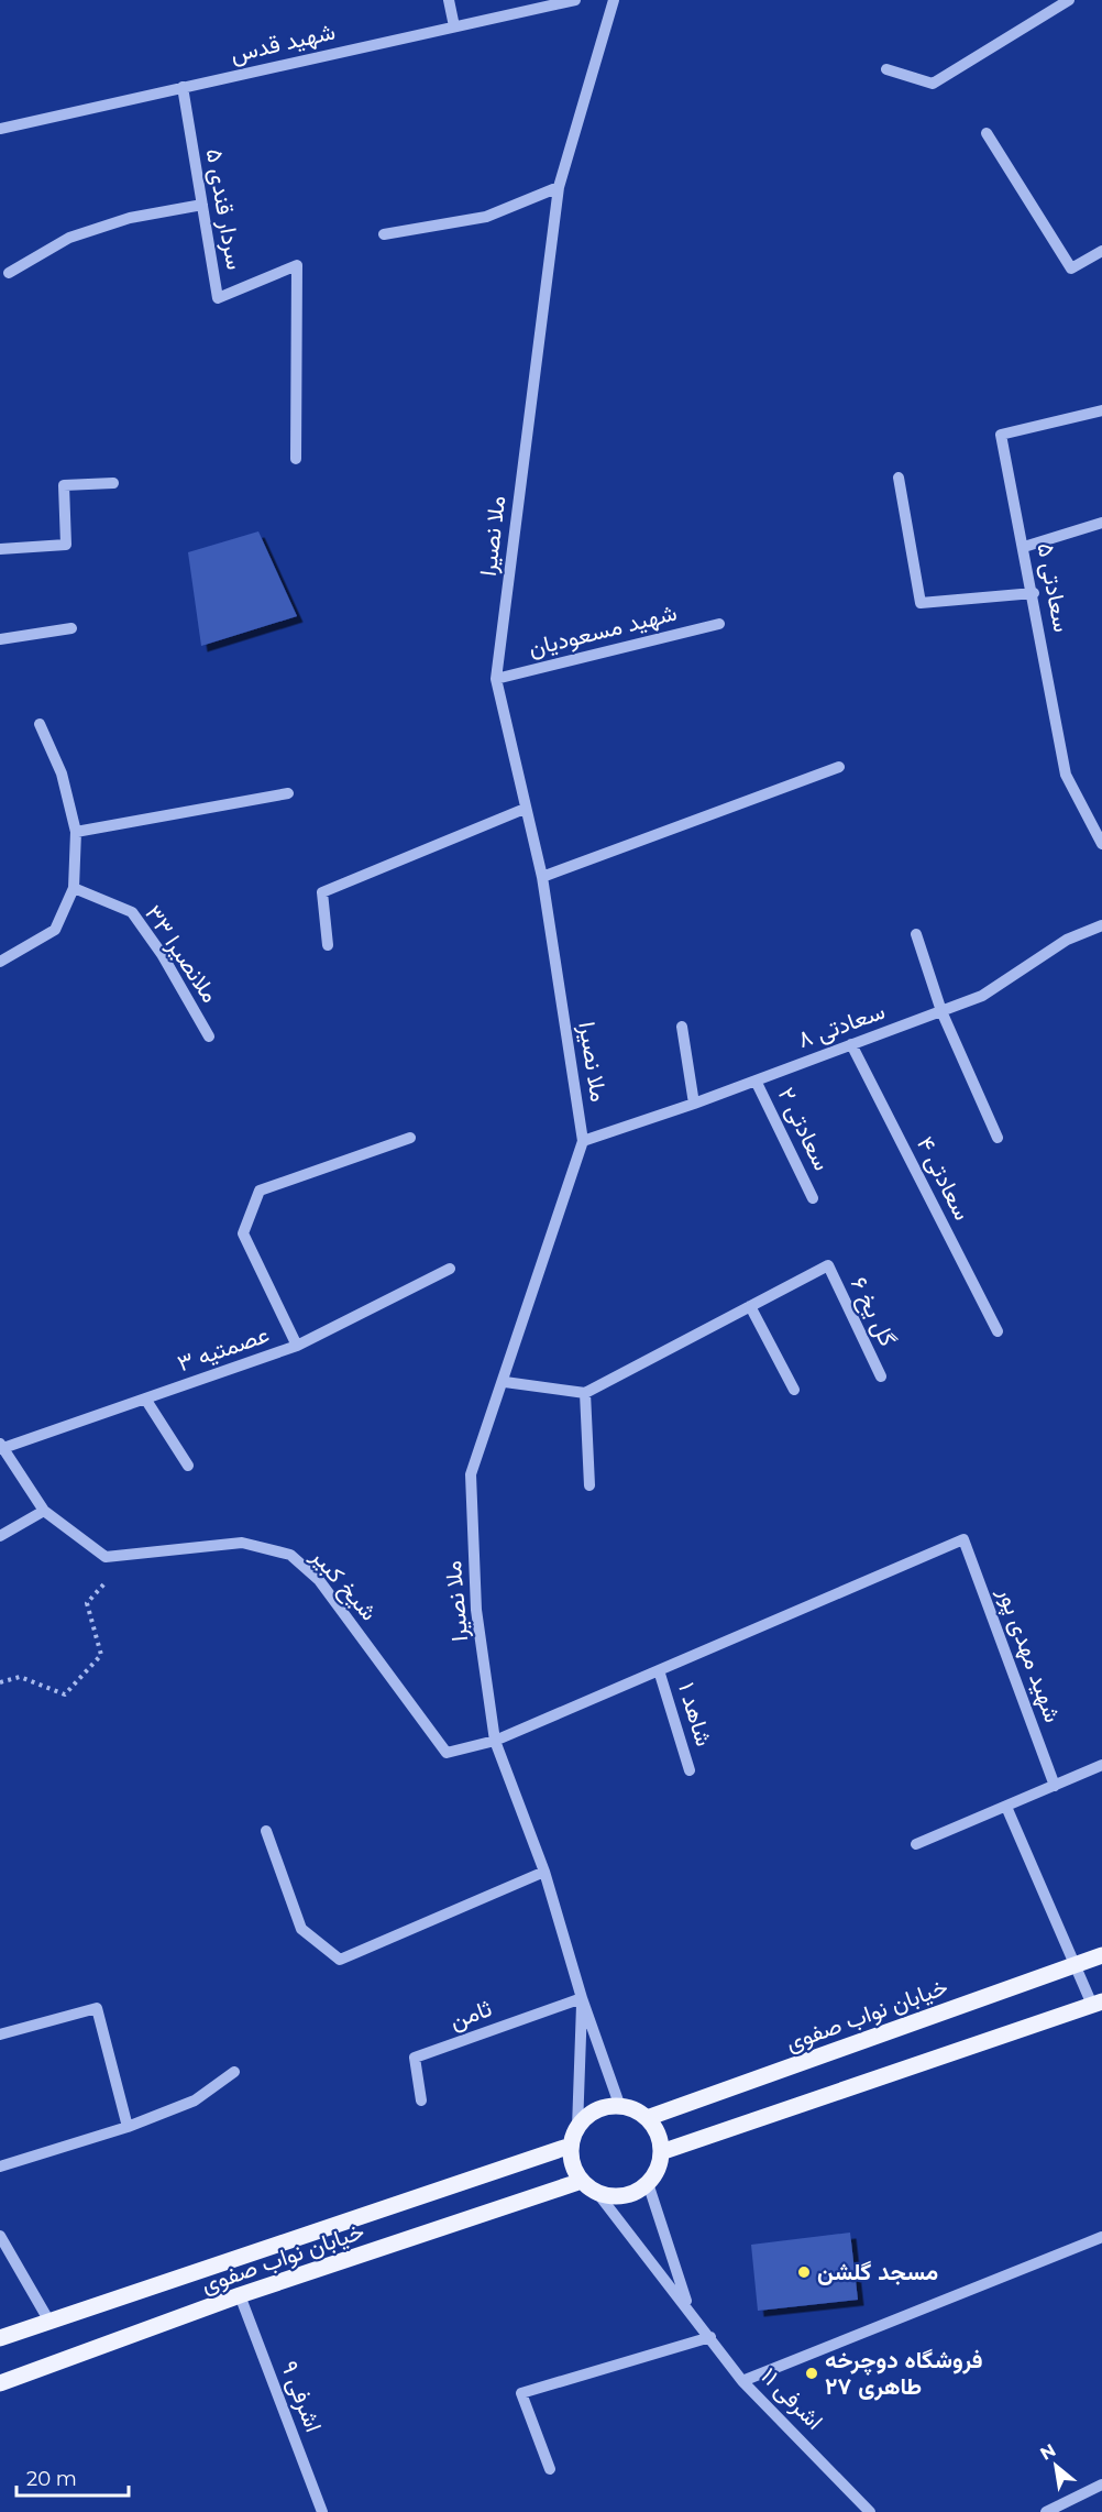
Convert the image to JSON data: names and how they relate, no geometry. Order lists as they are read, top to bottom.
{
  "streets": {
    "main road": ["خیابان نواب صفوی"],
    "street": [
      "شهید قدس",
      "سردار قندی ۵",
      "ملا نصیرا",
      "سعادتی ۵",
      "شهید مسعودیان",
      "ملانصیرا ۳۳",
      "سعادتی ۸",
      "سعادتی ۲",
      "سعادتی ۴",
      "گل یخ ۶",
      "عصمتیه ۳",
      "شیخ کبیر",
      "شهید مهدی پور",
      "شاهد ۱",
      "ثامن",
      "اشرفی ۹",
      "اشرفی ١١"
    ]
  },
  "crossings": [
    ["شهید قدس", "سردار قندی ۵"],
    ["ملا نصیرا", "شهید مسعودیان"],
    ["ملا نصیرا", "سعادتی ۸"],
    ["ملا نصیرا", "شیخ کبیر"],
    ["ملا نصیرا", "ثامن"],
    ["ملا نصیرا", "خیابان نواب صفوی"],
    ["ملا نصیرا", "اشرفی ١١"],
    ["سعادتی ۸", "سعادتی ۲"],
    ["سعادتی ۸", "سعادتی ۴"],
    ["عصمتیه ۳", "شیخ کبیر"],
    ["شهید مهدی پور", "شاهد ۱"],
    ["خیابان نواب صفوی", "اشرفی ۹"],
    ["خیابان نواب صفوی", "اشرفی ١١"]
  ],
  "places": ["مسجد گلشن", "فروشگاه دوچرخه طاهری ۲۷"],
  "scale_bar": "20 m",
  "north": "top left"
}
